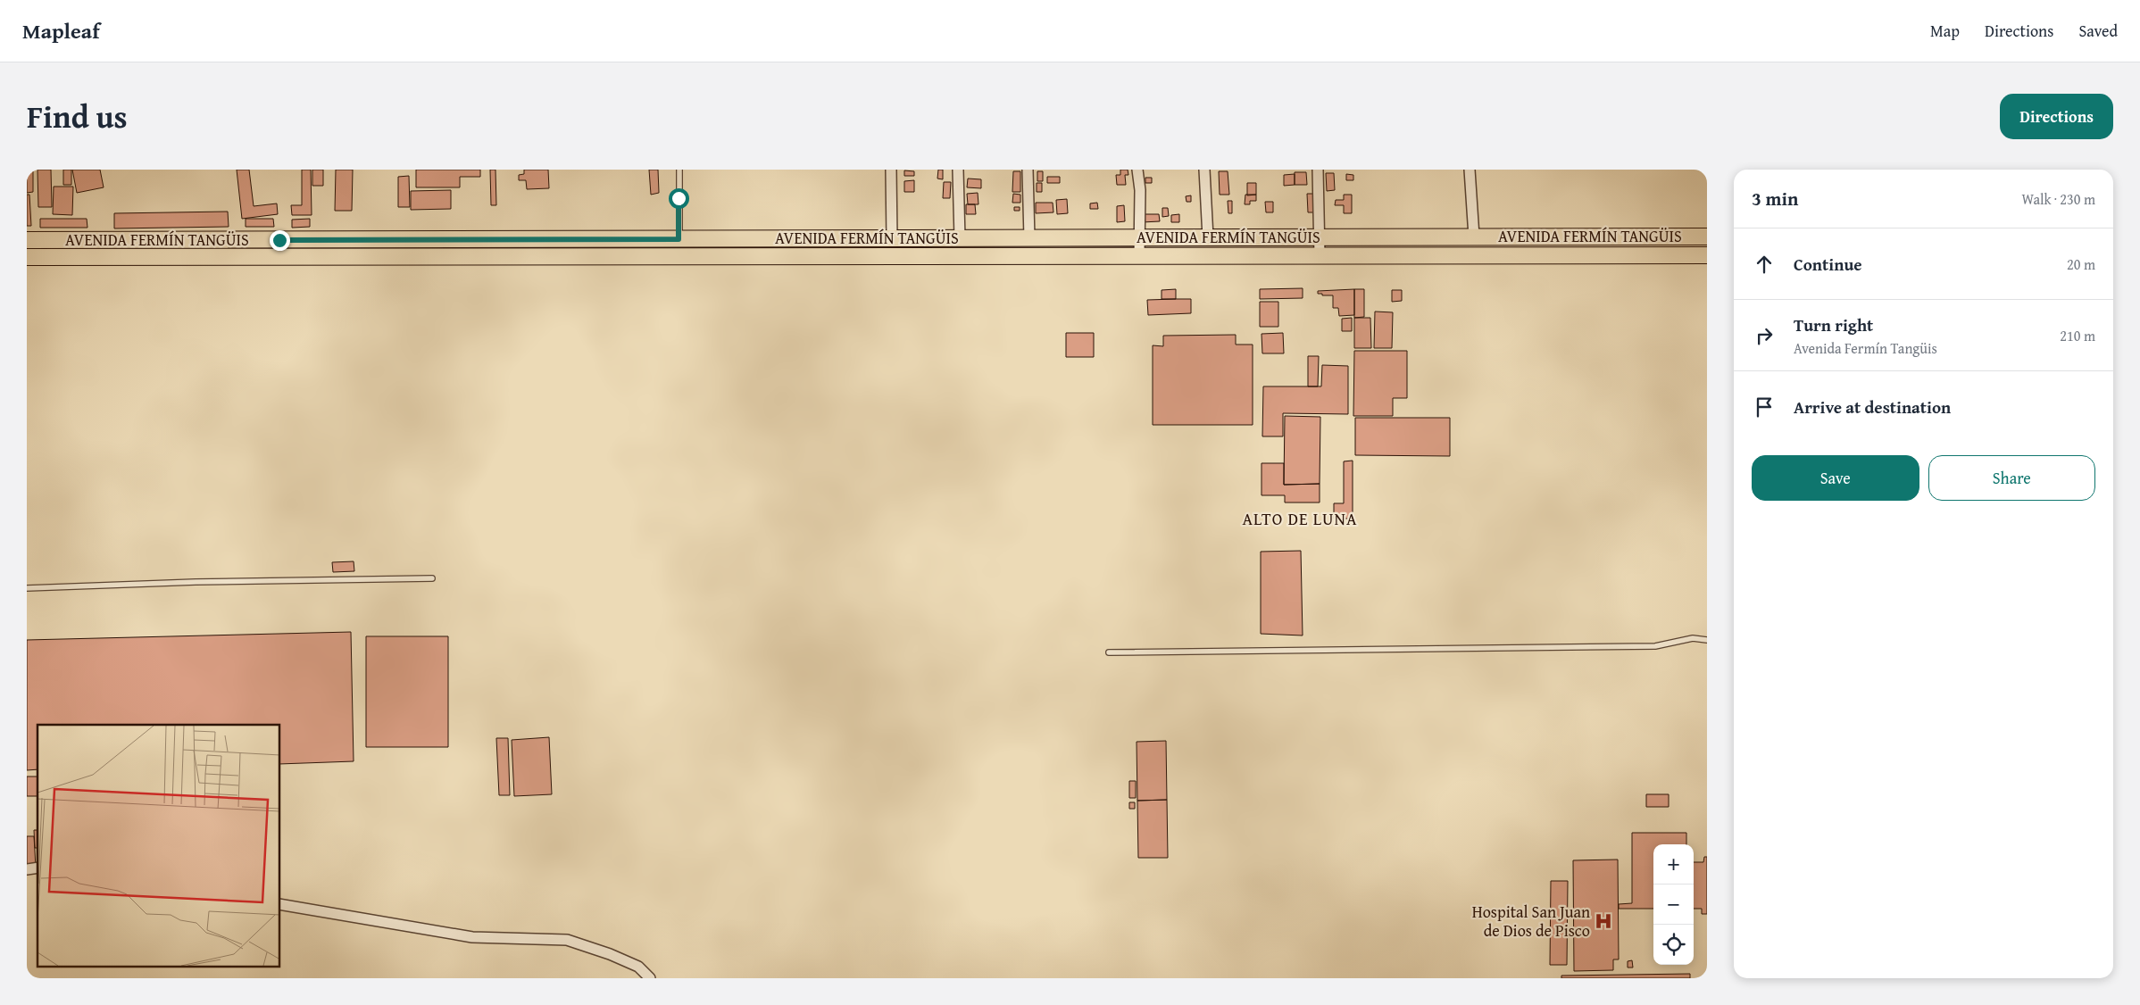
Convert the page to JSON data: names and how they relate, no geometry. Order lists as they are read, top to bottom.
{
  "streets": {
    "main road": ["AVENIDA FERMÍN TANGÜIS"]
  },
  "districts": ["ALTO DE LUNA"],
  "places": {
    "hospital": ["Hospital San Juan de Dios de Pisco"]
  },
  "page": {
    "header": "Mapleaf",
    "nav": ["Map", "Directions", "Saved"],
    "title": "Find us",
    "buttons": [
      "Directions",
      ["Save", "Share"]
    ],
    "heading": ["3 min", "Walk · 230 m"],
    "list": [
      ["Continue", "20 m"],
      ["Turn right", "Avenida Fermín Tangüis", "210 m"],
      "Arrive at destination"
    ],
    "map_buttons": ["+", "−"]
  }
}
